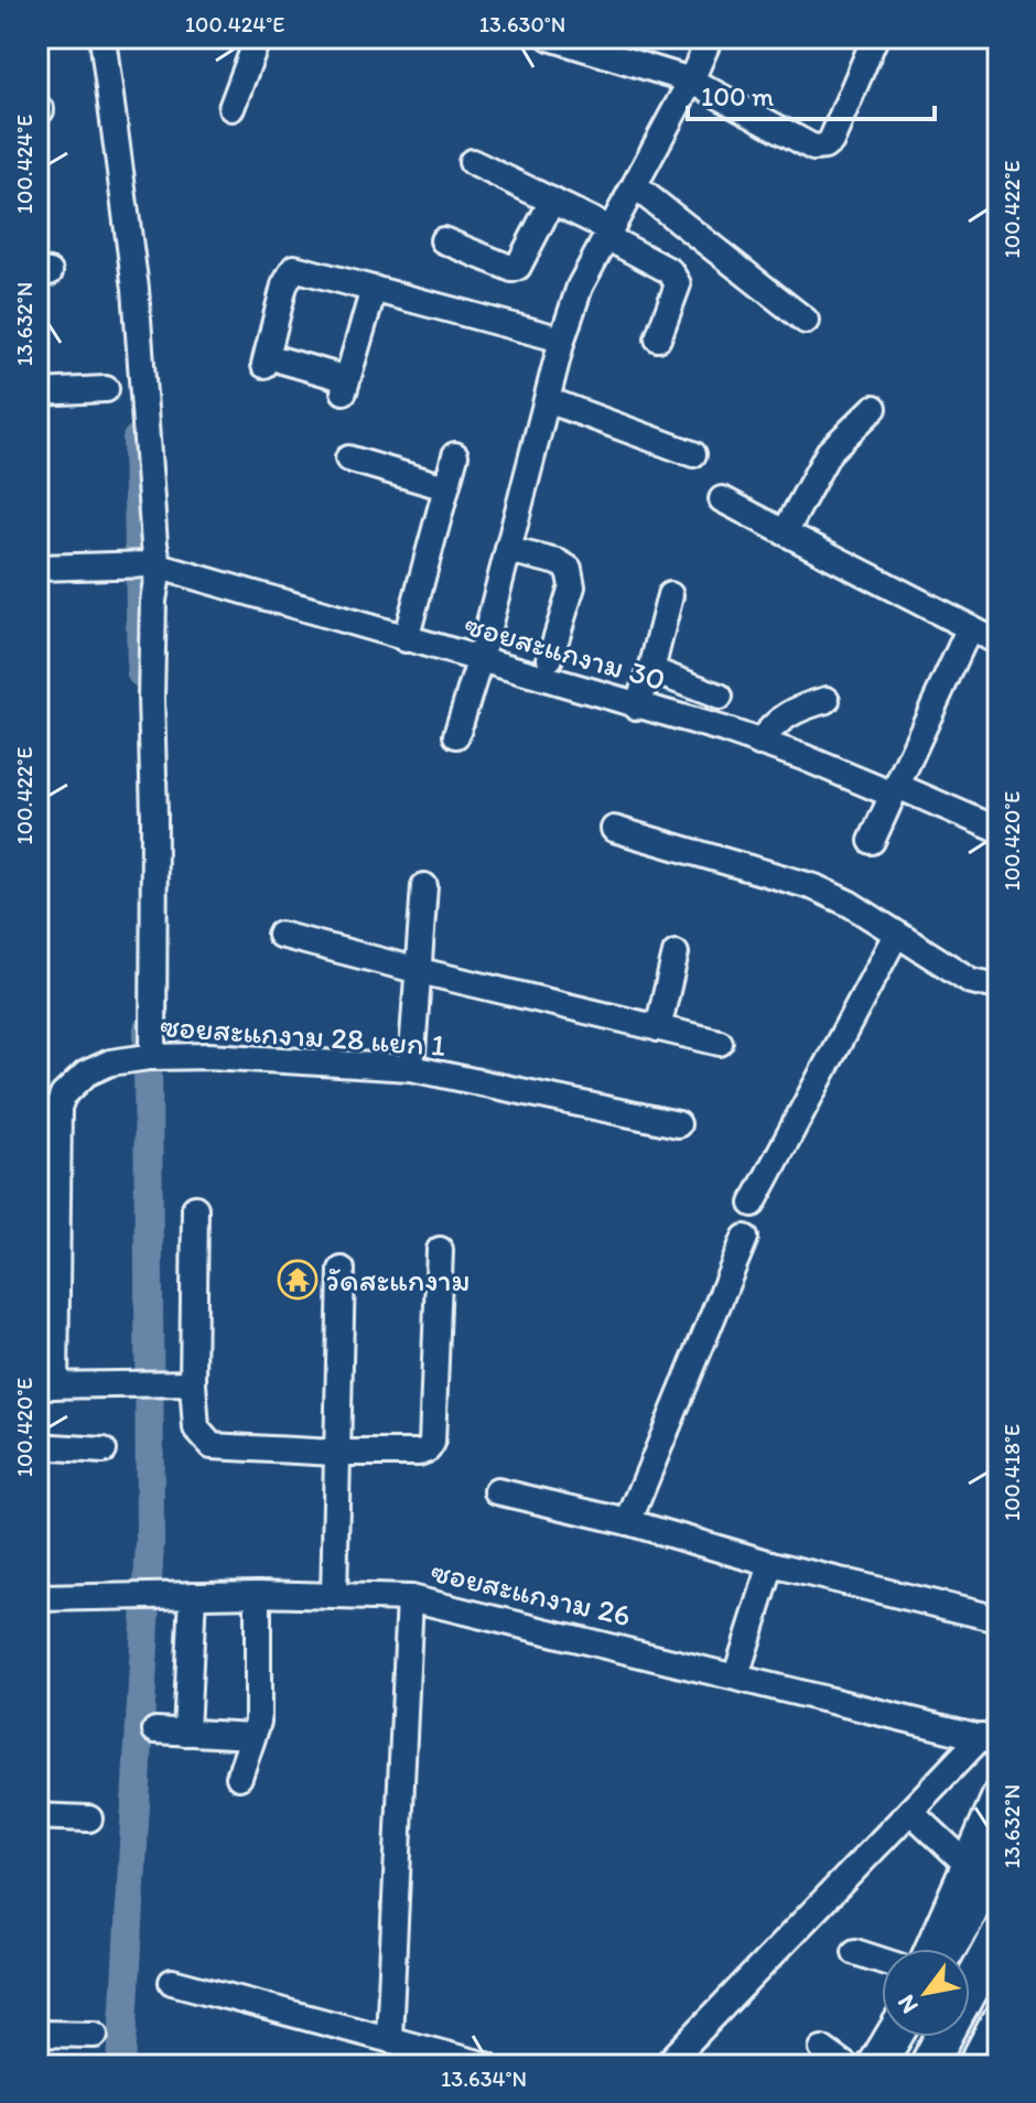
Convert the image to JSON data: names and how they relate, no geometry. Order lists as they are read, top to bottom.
{
  "streets": {
    "street": ["ซอยสะแกงาม 30", "ซอยสะแกงาม 28 แยก 1", "ซอยสะแกงาม 26"]
  },
  "places": {
    "temple": ["วัดสะแกงาม"]
  },
  "scale_bar": "100 m",
  "north": "bottom left",
  "coordinates": [
    "100.424°E",
    "13.630°N",
    "100.422°E",
    "13.632°N",
    "100.420°E",
    "100.418°E",
    "13.634°N"
  ]
}
